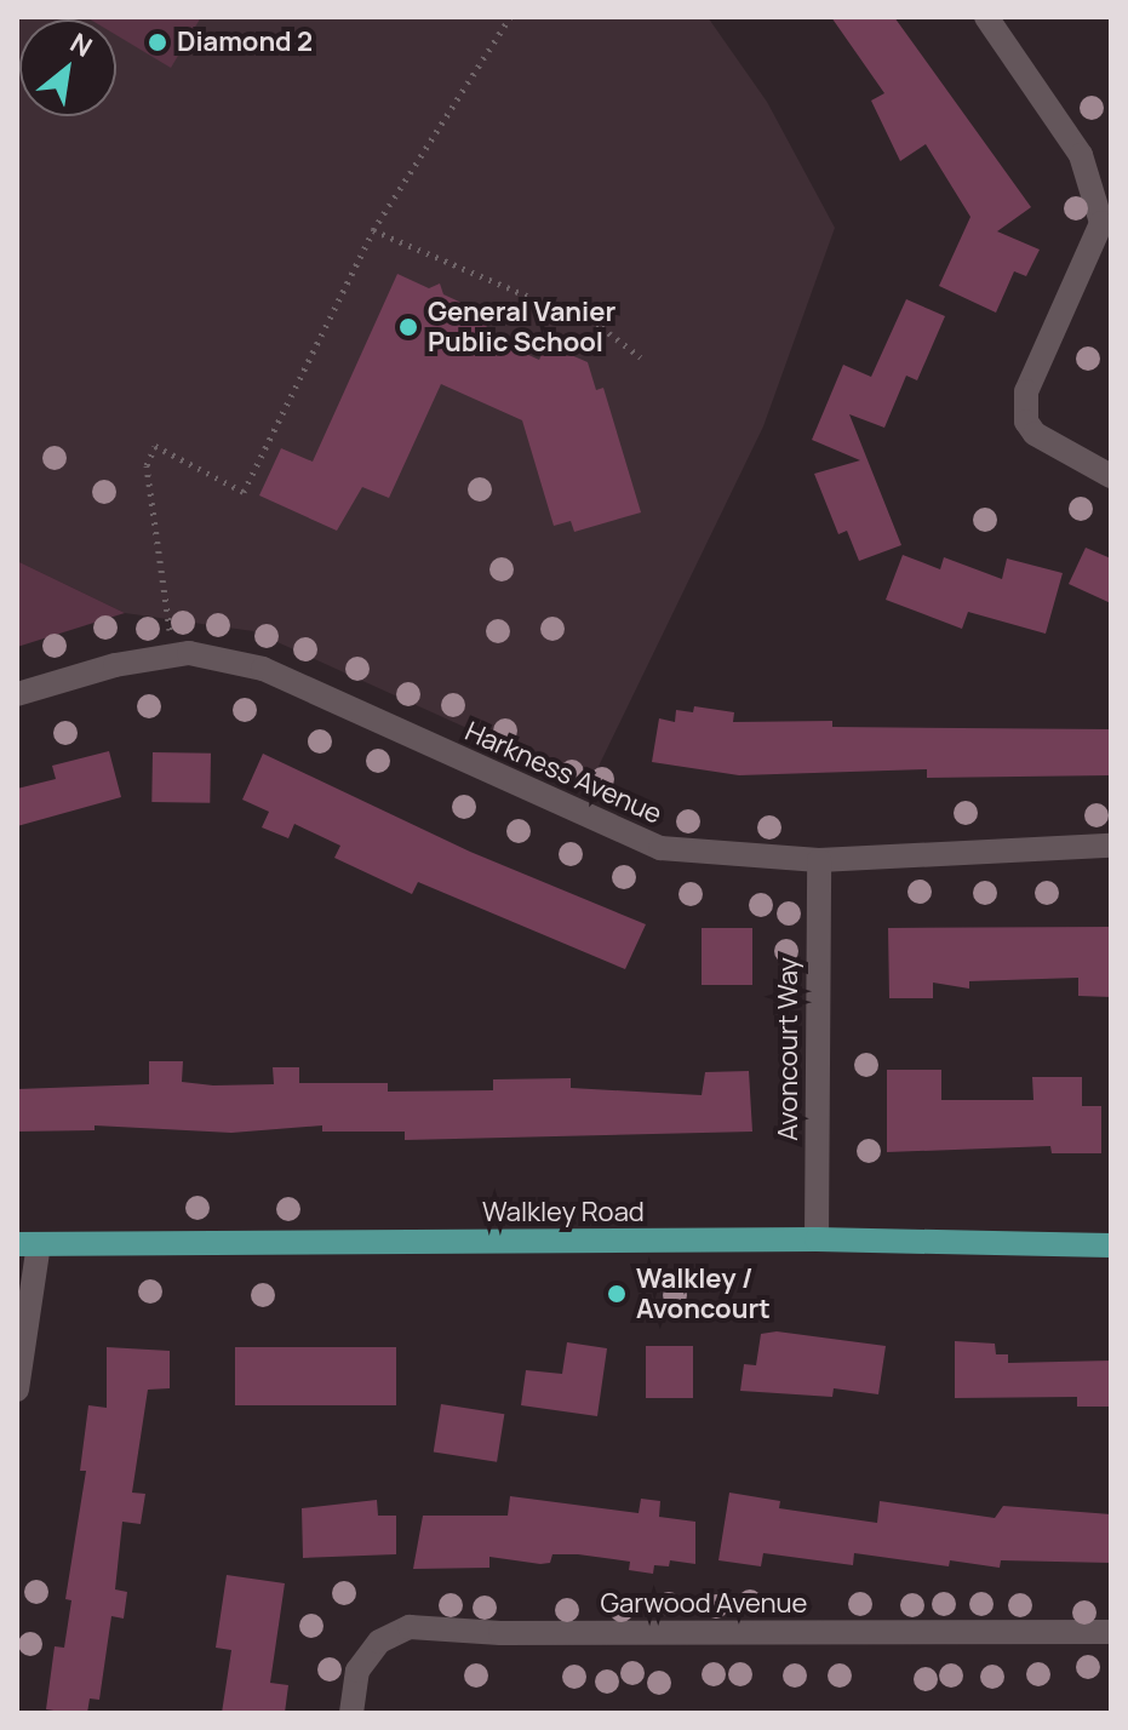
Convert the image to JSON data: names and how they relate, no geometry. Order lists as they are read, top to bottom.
{
  "streets": {
    "main road": ["Walkley Road"],
    "street": ["Harkness Avenue", "Avoncourt Way", "Garwood Avenue"]
  },
  "crossings": [
    ["Harkness Avenue", "Avoncourt Way"],
    ["Avoncourt Way", "Walkley Road"]
  ],
  "places": ["Diamond 2", "General Vanier Public School", "Walkley / Avoncourt"],
  "north": "top right"
}
